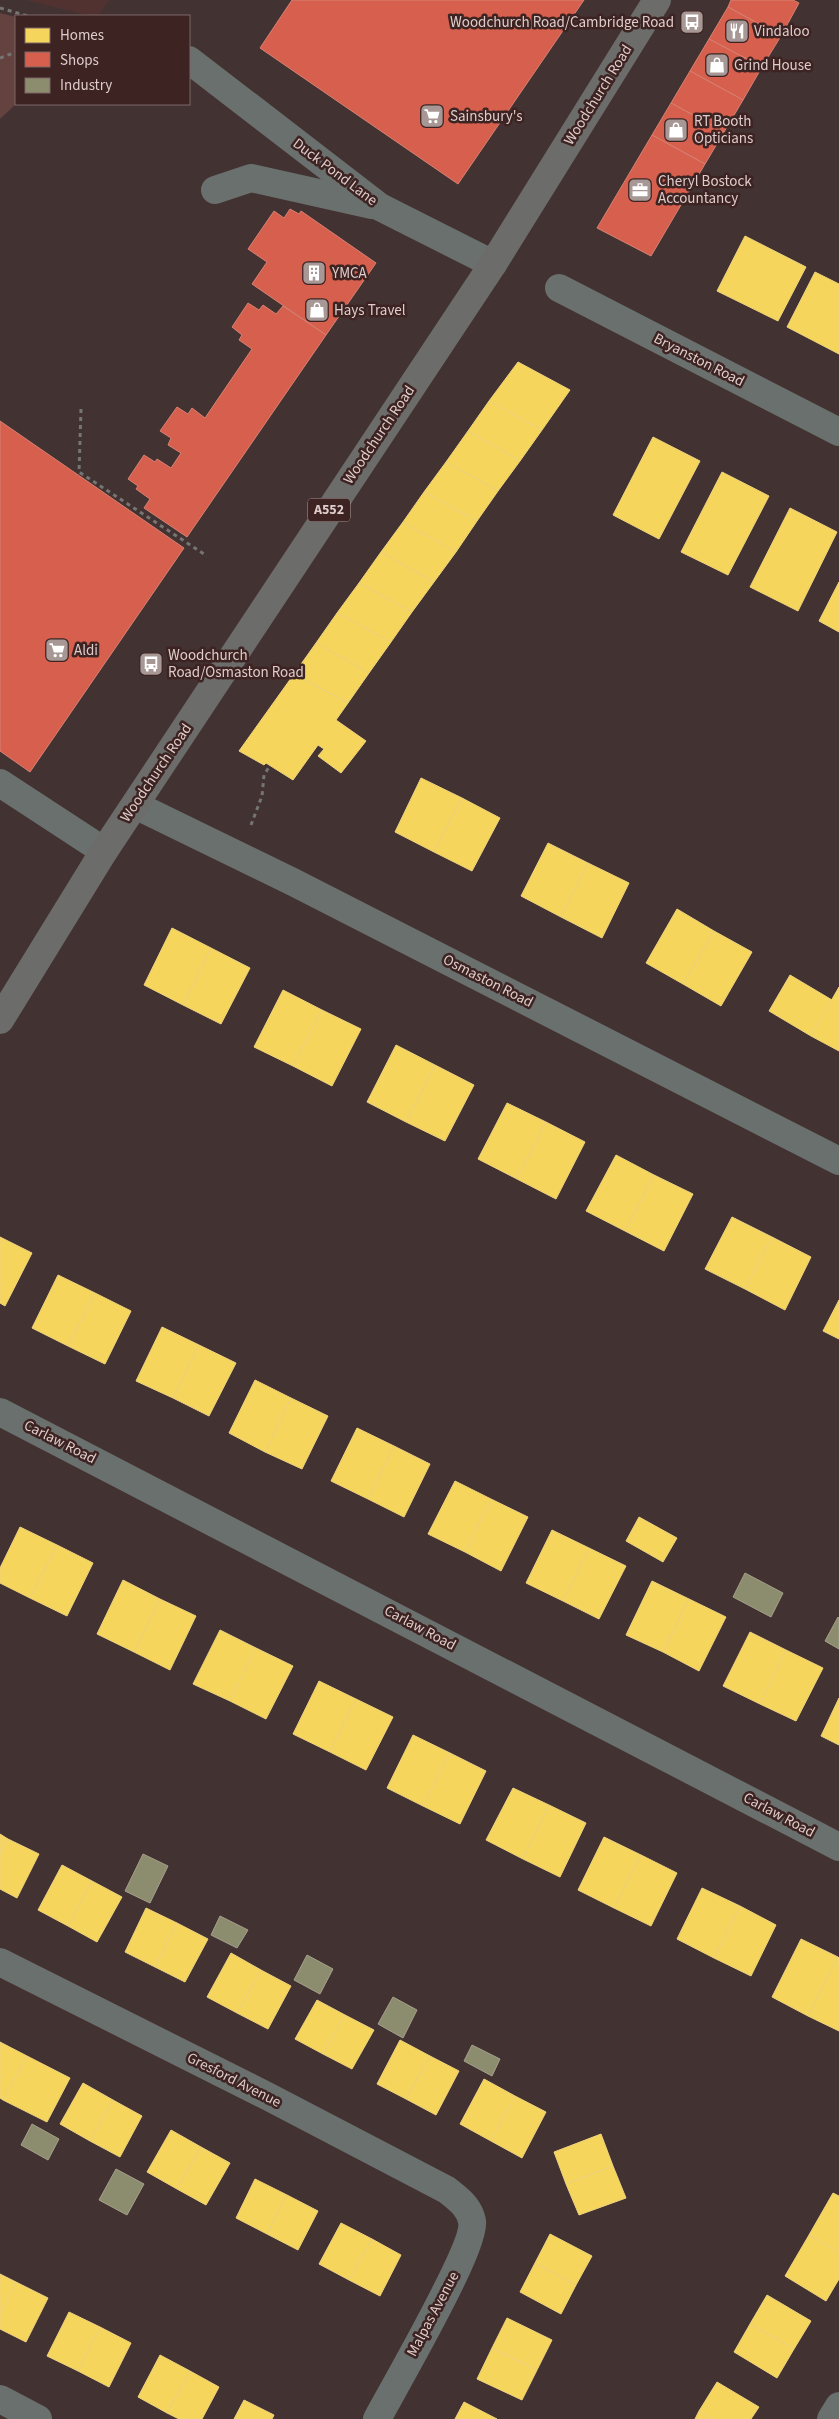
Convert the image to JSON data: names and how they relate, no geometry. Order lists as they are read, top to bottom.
{
  "streets": {
    "highway": ["Woodchurch Road", "A552"],
    "street": [
      "Duck Pond Lane",
      "Bryanston Road",
      "Osmaston Road",
      "Carlaw Road",
      "Gresford Avenue",
      "Malpas Avenue"
    ]
  },
  "crossings": [
    ["Woodchurch Road", "Duck Pond Lane"],
    ["Woodchurch Road", "Osmaston Road"],
    ["Gresford Avenue", "Malpas Avenue"]
  ],
  "places": {
    "bus stop": ["Woodchurch Road/Cambridge Road", "Woodchurch Road/Osmaston Road"],
    "restaurant": ["Vindaloo"],
    "shop": ["Grind House", "RT Booth Opticians", "Hays Travel"],
    "supermarket": ["Sainsbury's", "Aldi"],
    "office": ["Cheryl Bostock Accountancy"],
    "building": ["YMCA"]
  },
  "legend": ["Homes", "Shops", "Industry"]
}
